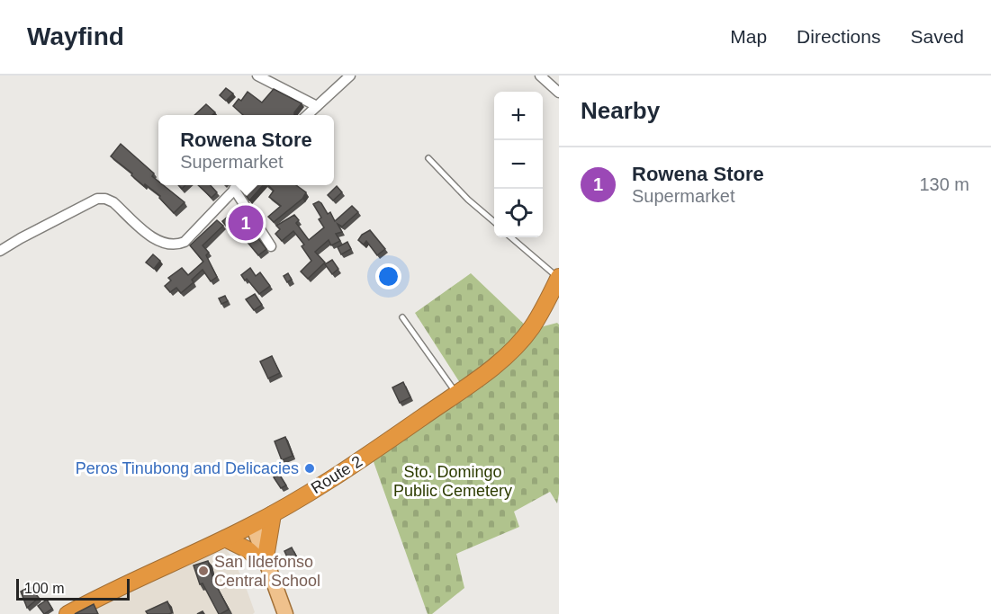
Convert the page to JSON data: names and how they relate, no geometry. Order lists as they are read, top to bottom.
{
  "streets": {
    "highway": ["Route 2"]
  },
  "parks": ["Sto. Domingo Public Cemetery"],
  "places": ["Peros Tinubong and Delicacies", "San Ildefonso Central School"],
  "scale_bar": "100 m",
  "page": {
    "header": "Wayfind",
    "nav": ["Map", "Directions", "Saved"],
    "heading": "Nearby",
    "map_buttons": ["+", "−"],
    "popup": ["Rowena Store", "Supermarket"],
    "list": [
      {
        "mark": "1",
        "name": "Rowena Store",
        "note": "Supermarket",
        "value": "130 m"
      }
    ],
    "pins": "1",
    "scale": "100 m"
  }
}
